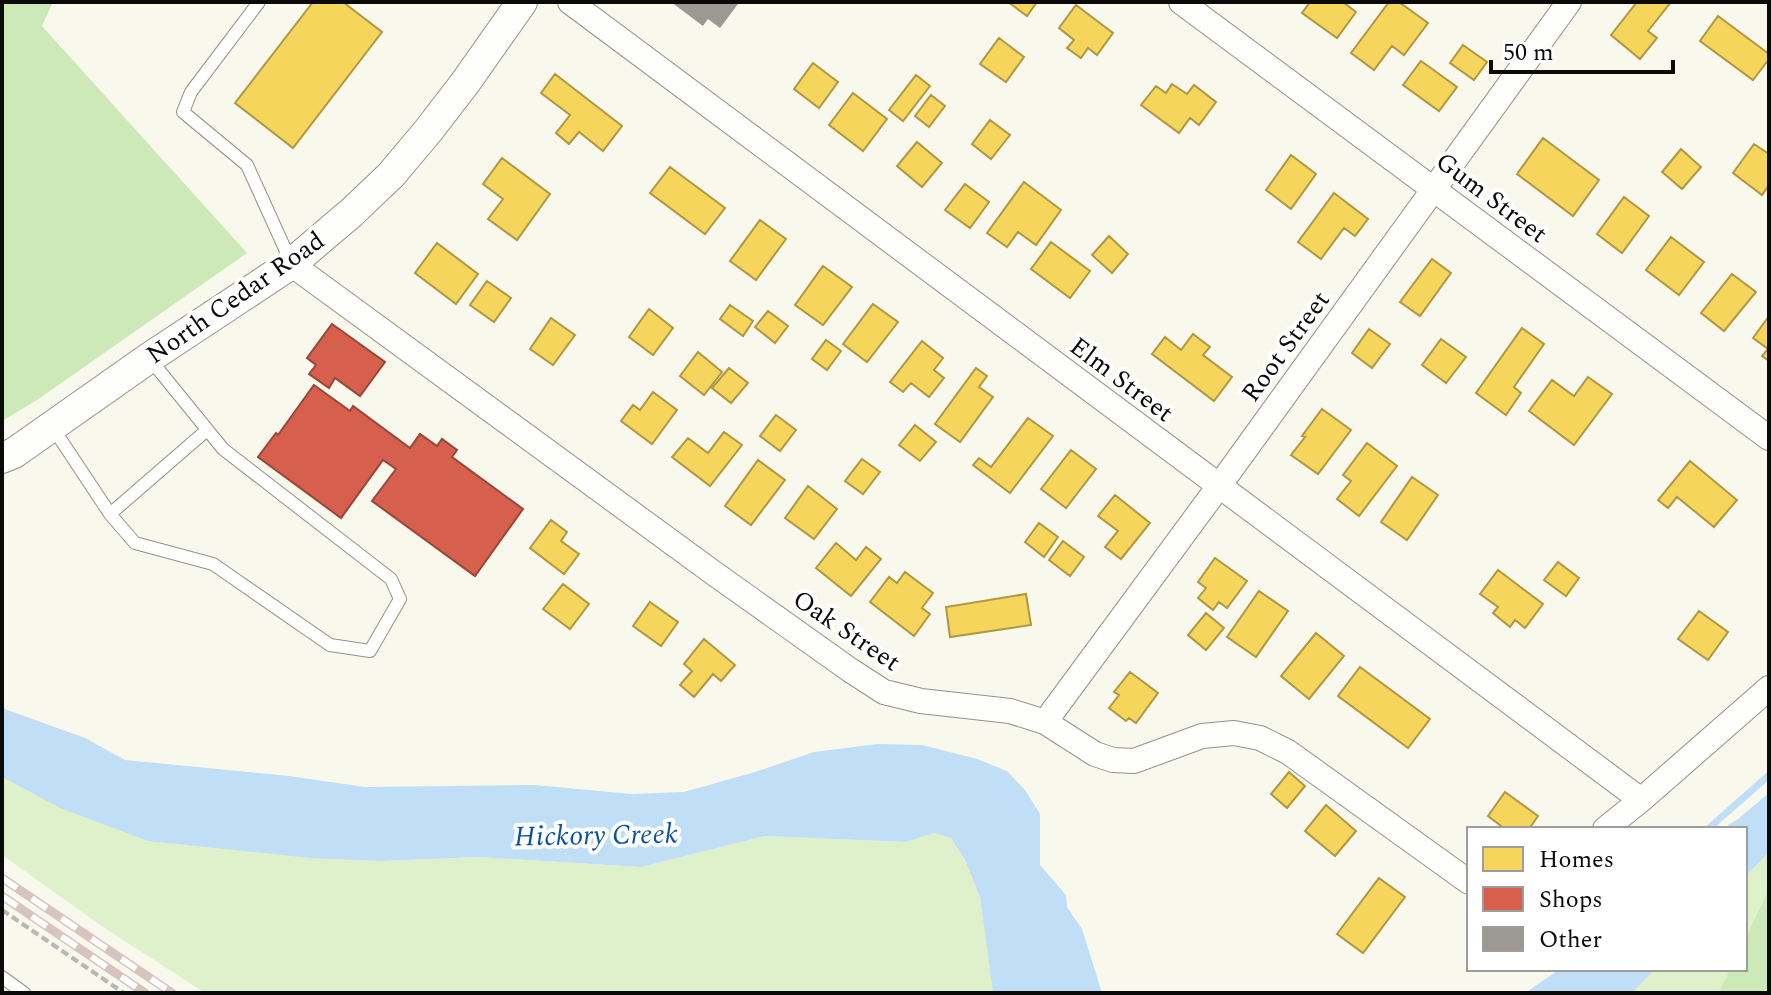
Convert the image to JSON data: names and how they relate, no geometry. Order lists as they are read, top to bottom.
{
  "streets": {
    "street": [
      "Gum Street",
      "North Cedar Road",
      "Root Street",
      "Elm Street",
      "Oak Street"
    ]
  },
  "crossings": [
    ["Gum Street", "Root Street"],
    ["North Cedar Road", "Oak Street"],
    ["Root Street", "Elm Street"],
    ["Root Street", "Oak Street"]
  ],
  "water": ["Hickory Creek"],
  "legend": ["Homes", "Shops", "Other"],
  "scale_bar": "50 m"
}
